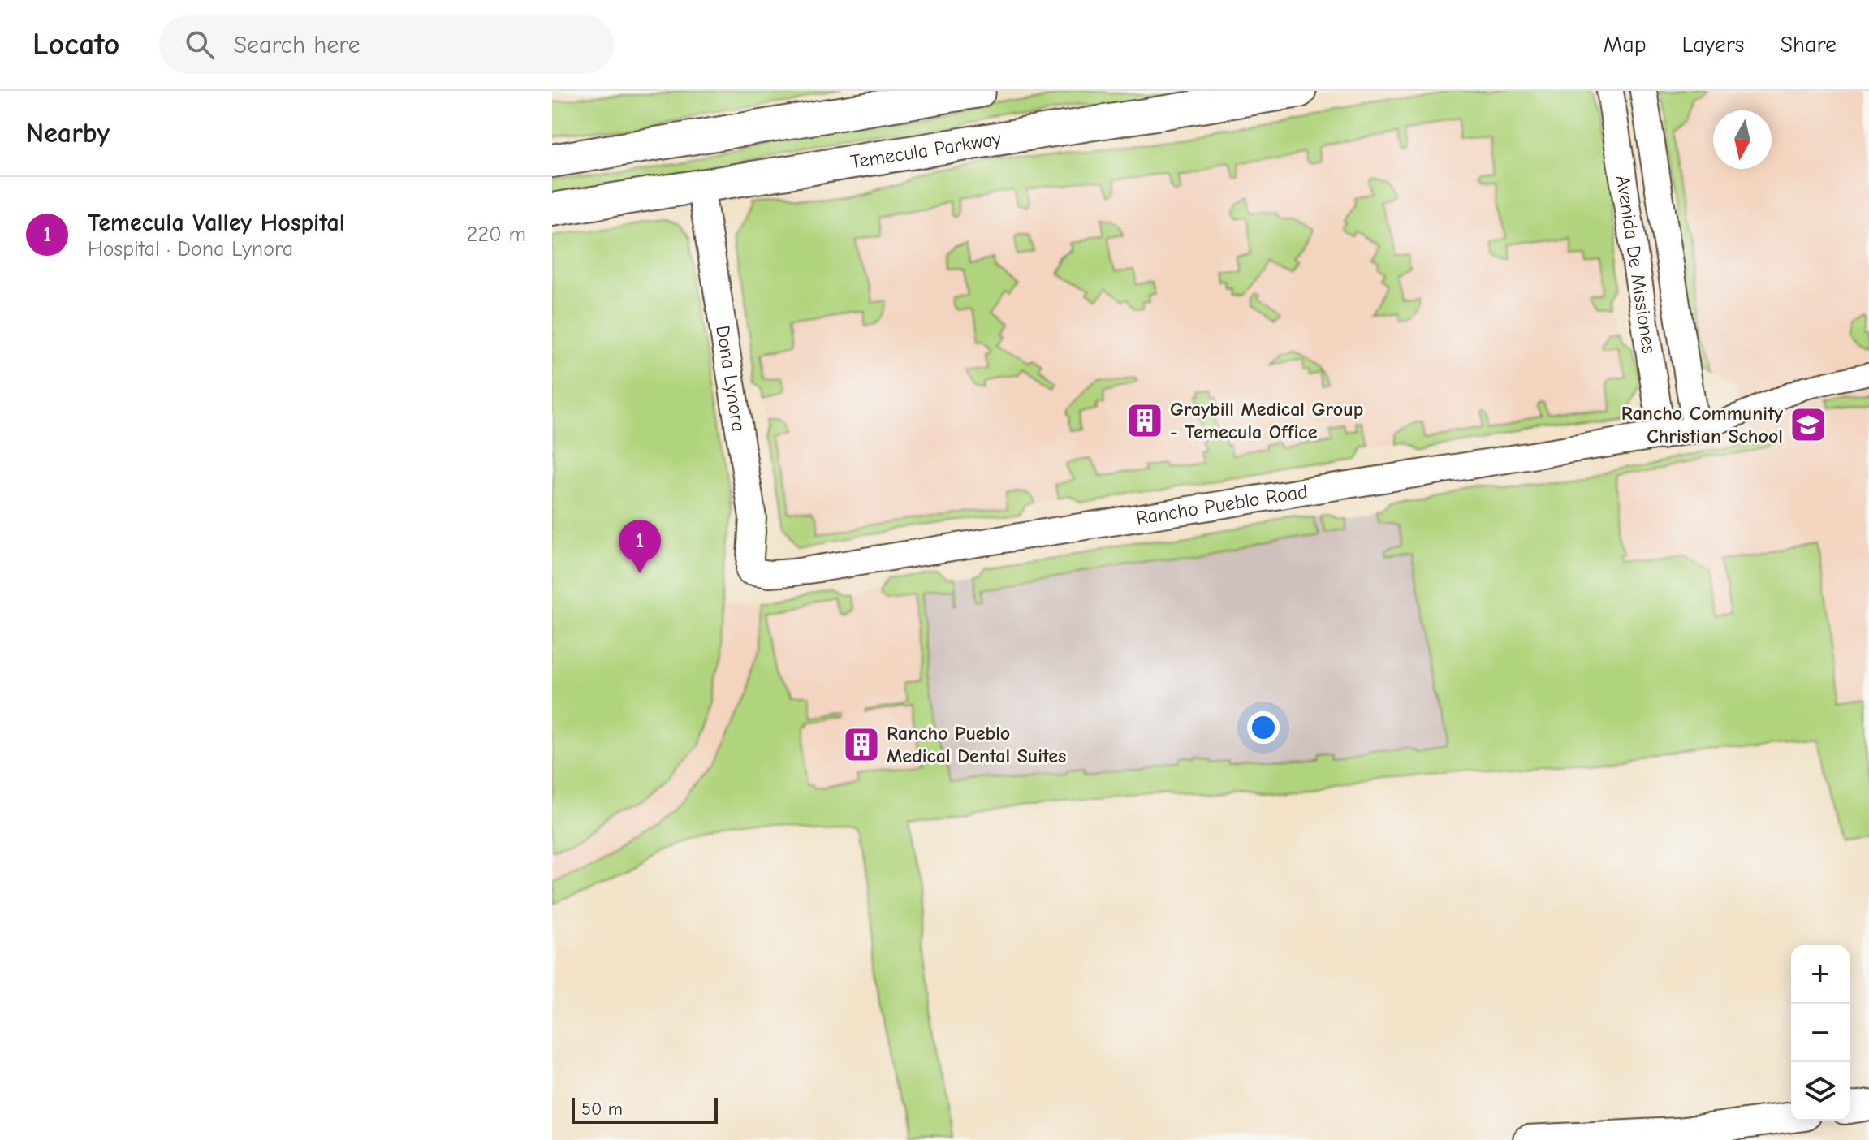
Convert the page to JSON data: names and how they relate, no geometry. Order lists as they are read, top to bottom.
{
  "streets": {
    "main road": ["Temecula Parkway"],
    "street": ["Avenida De Missiones", "Dona Lynora", "Rancho Pueblo Road"]
  },
  "crossings": [
    ["Temecula Parkway", "Dona Lynora"],
    ["Avenida De Missiones", "Rancho Pueblo Road"],
    ["Dona Lynora", "Rancho Pueblo Road"]
  ],
  "places": {
    "building": ["Graybill Medical Group - Temecula Office", "Rancho Pueblo Medical Dental Suites"],
    "school or university": ["Rancho Community Christian School"]
  },
  "scale_bar": "50 m",
  "north": "bottom",
  "page": {
    "header": "Locato",
    "search": "Search here",
    "nav": ["Map", "Layers", "Share"],
    "heading": "Nearby",
    "list": [
      {
        "mark": "1",
        "name": "Temecula Valley Hospital",
        "note": "Hospital · Dona Lynora",
        "value": "220 m"
      }
    ],
    "pins": "1",
    "map_buttons": ["+", "−"],
    "scale": "50 m"
  }
}
